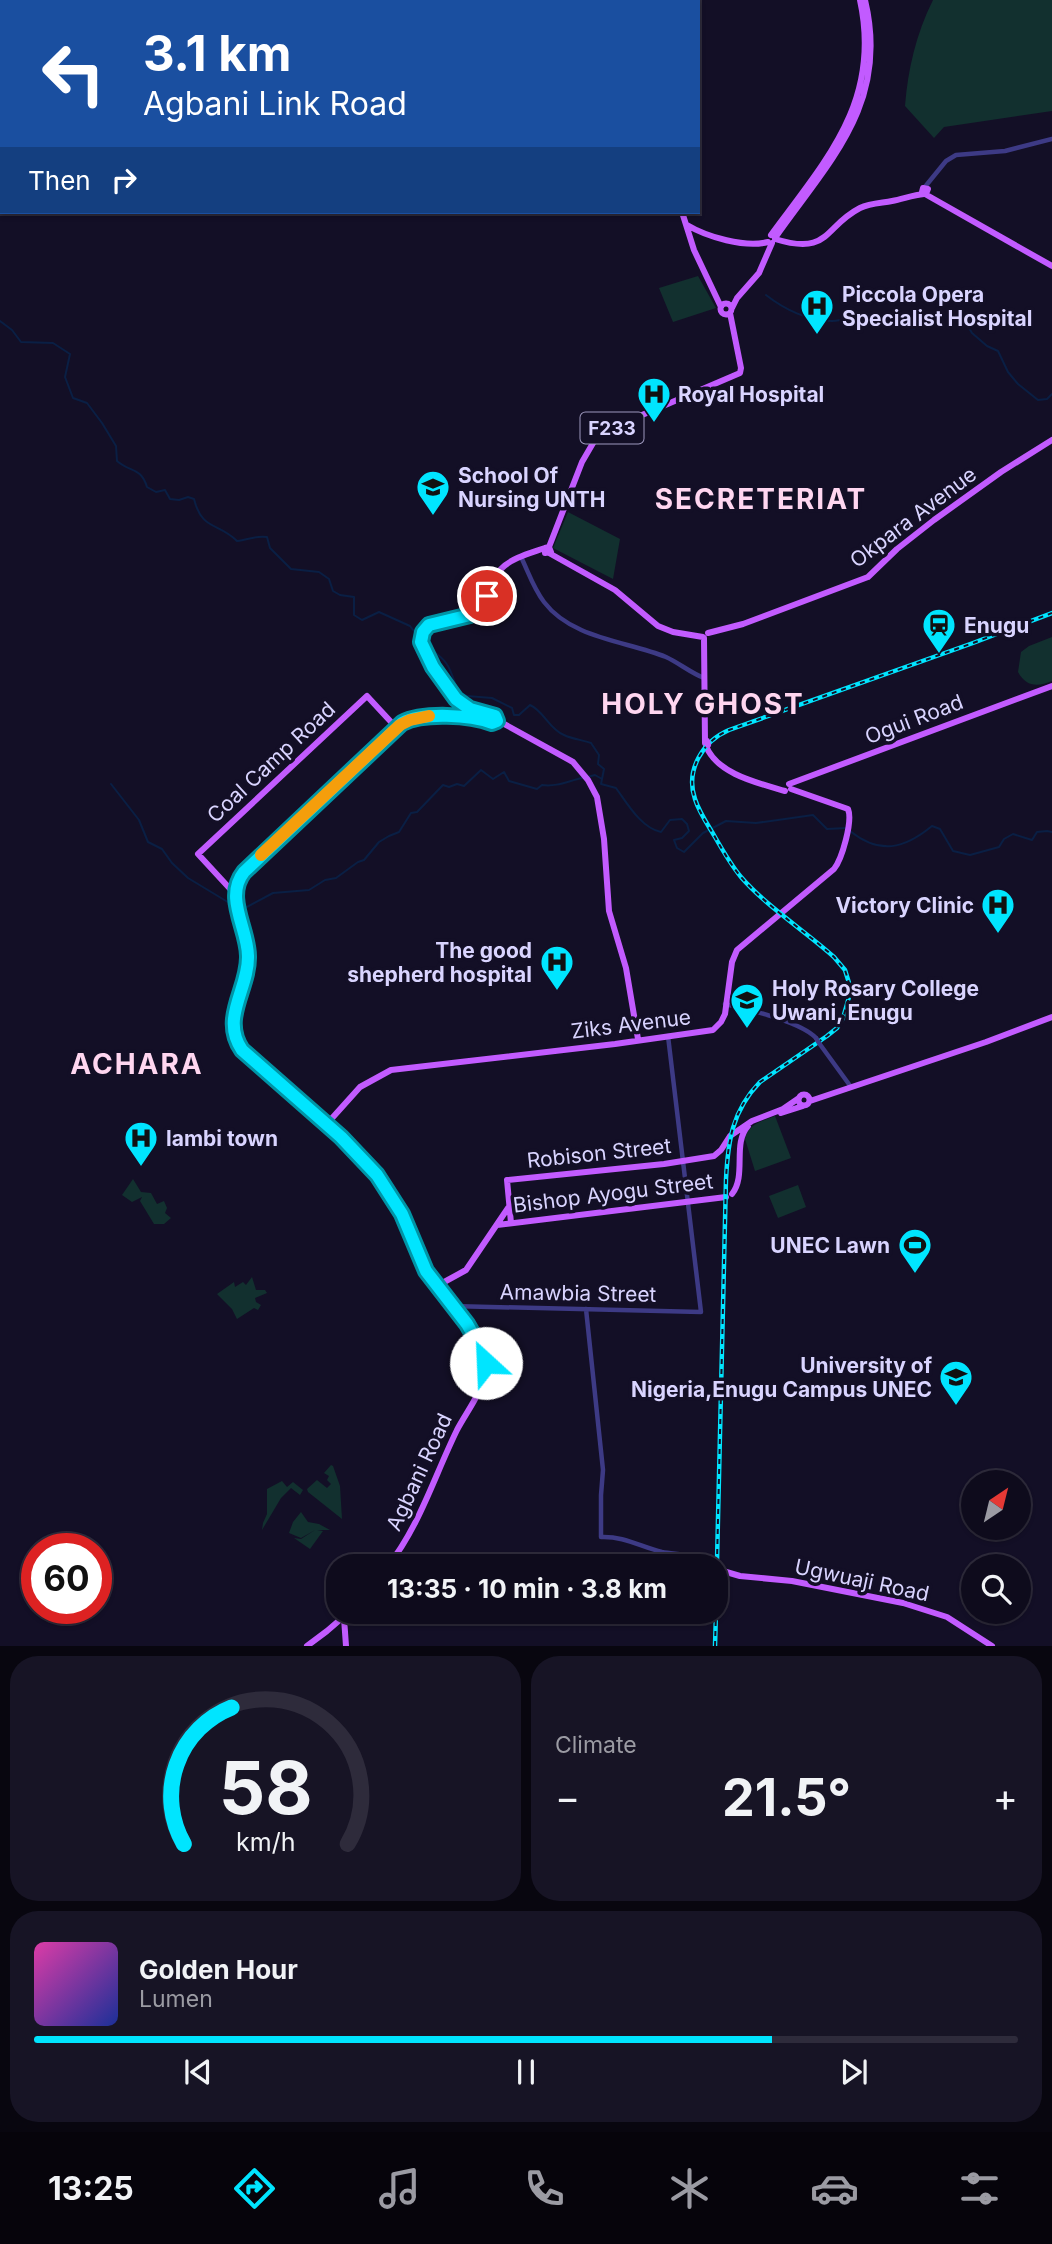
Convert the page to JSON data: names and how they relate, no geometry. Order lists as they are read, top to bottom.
{
  "streets": {
    "main road": [
      "F233",
      "Okpara Avenue",
      "Ogui Road",
      "Coal Camp Road",
      "Ziks Avenue",
      "Robison Street",
      "Bishop Ayogu Street",
      "Agbani Road",
      "Ugwuaji Road"
    ],
    "street": ["Amawbia Street"]
  },
  "crossings": [
    ["F233", "Okpara Avenue"],
    ["Coal Camp Road", "Agbani Road"],
    ["Ziks Avenue", "Agbani Road"],
    ["Robison Street", "Bishop Ayogu Street"],
    ["Bishop Ayogu Street", "Amawbia Street"],
    ["Amawbia Street", "Agbani Road"]
  ],
  "districts": ["SECRETERIAT", "HOLY GHOST", "ACHARA"],
  "places": {
    "hospital": [
      "Piccola Opera Specialist Hospital",
      "Royal Hospital",
      "Victory Clinic",
      "The good shepherd hospital",
      "lambi town"
    ],
    "school or university": ["School Of Nursing UNTH", "Holy Rosary College Uwani, Enugu", "University of Nigeria,Enugu Campus UNEC"],
    "station": ["Enugu"],
    "sports": ["UNEC Lawn"]
  },
  "north": "top right",
  "page": {
    "turn": ["3.1 km", "Agbani Link Road"],
    "then": "Then",
    "limit": "60",
    "trip": "13:35 · 10 min · 3.8 km",
    "tile": "Climate",
    "heat": ["−", "21.5°", "+"],
    "song": ["Golden Hour", "Lumen"],
    "tabs": "13:25",
    "gauge": ["58", "km/h"]
  }
}
